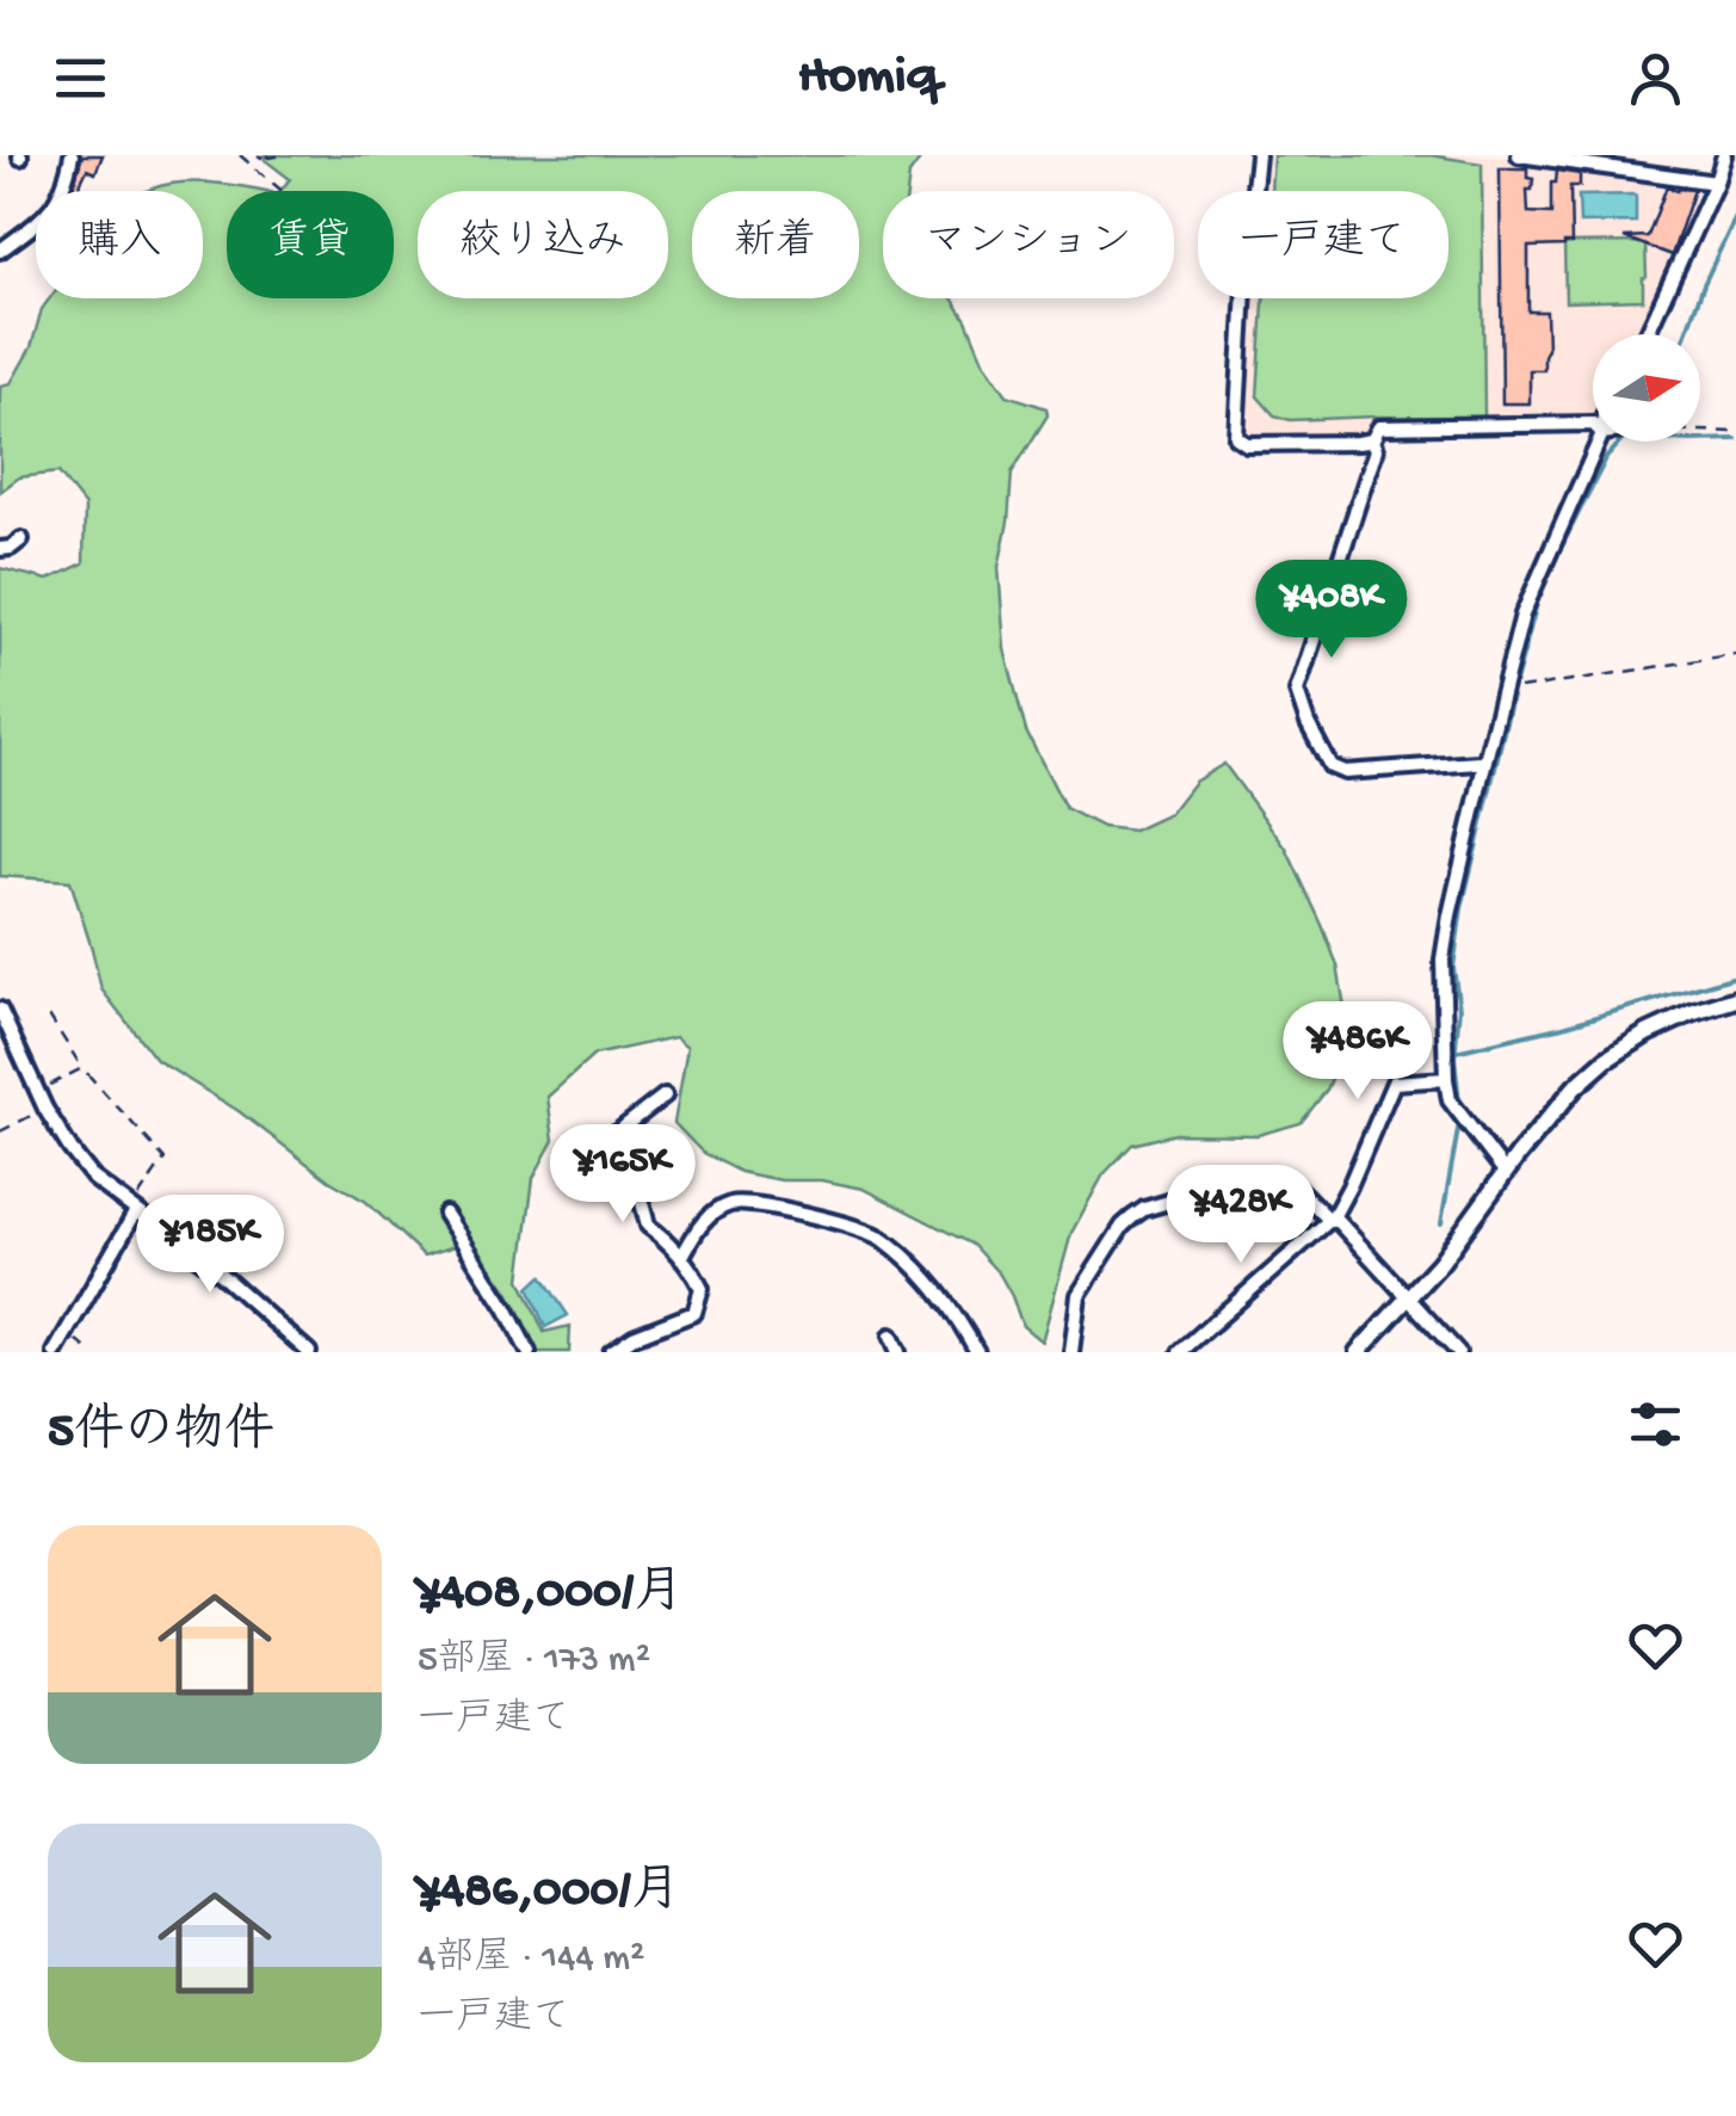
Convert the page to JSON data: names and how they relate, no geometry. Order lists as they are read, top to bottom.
{
  "north": "right",
  "page": {
    "header": "Homiq",
    "chip": [
      "購入",
      "賃貸",
      "絞り込み",
      "新着",
      "マンション",
      "一戸建て"
    ],
    "price": [
      "¥408K",
      "¥486K",
      "¥165K",
      "¥428K",
      "¥185K"
    ],
    "heading": "5件の物件",
    "list": [
      {
        "name": "¥408,000/月",
        "note": "5部屋 · 173 m² · 一戸建て"
      },
      {
        "name": "¥486,000/月",
        "note": "4部屋 · 144 m² · 一戸建て"
      }
    ]
  }
}
